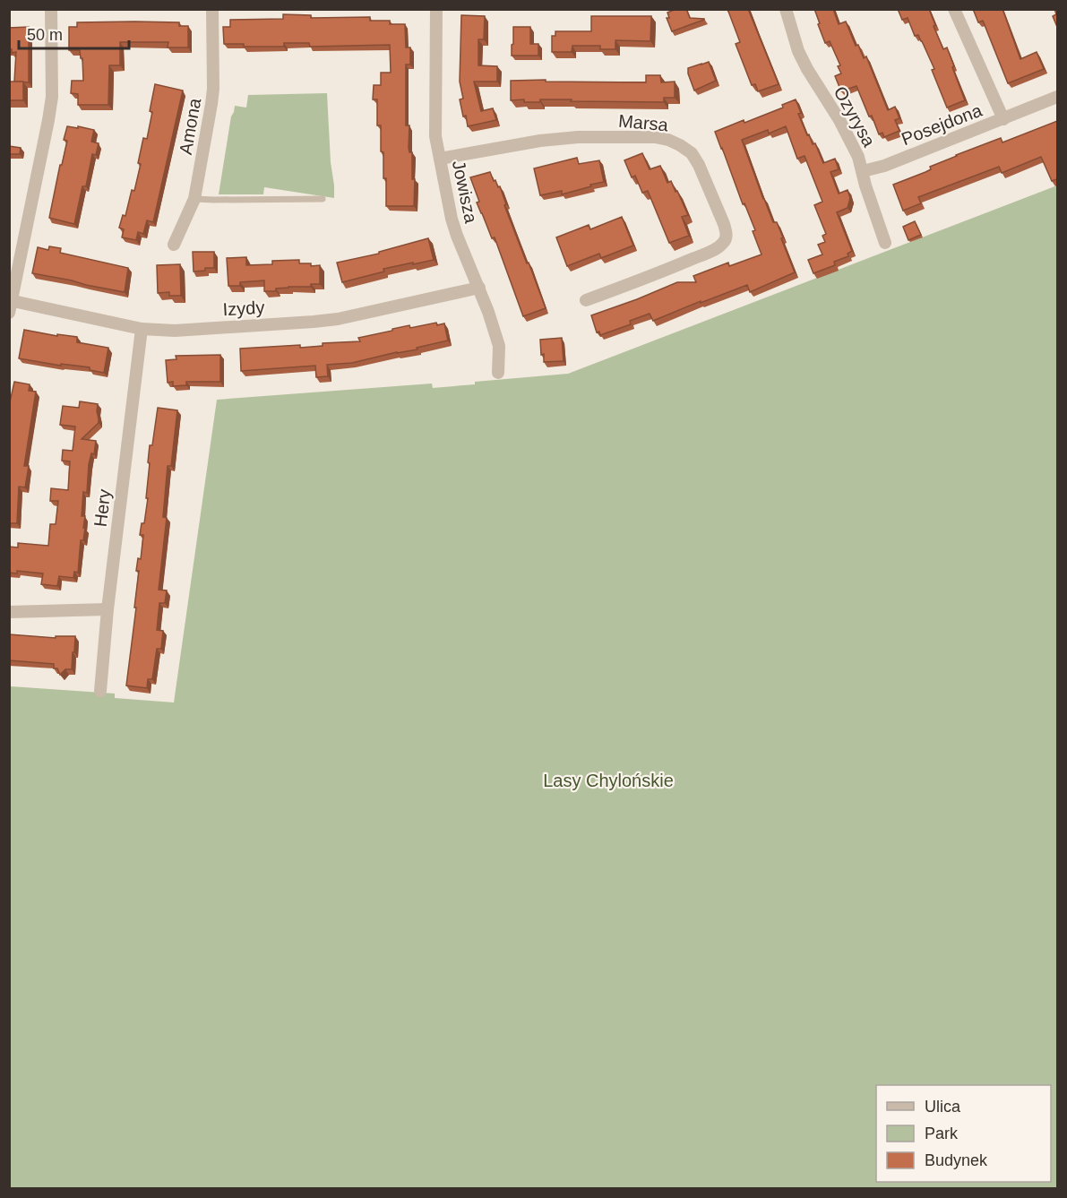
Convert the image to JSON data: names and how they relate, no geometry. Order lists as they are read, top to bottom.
{
  "streets": {
    "street": [
      "Ozyrysa",
      "Marsa",
      "Posejdona",
      "Amona",
      "Jowisza",
      "Izydy",
      "Hery"
    ]
  },
  "crossings": [
    ["Ozyrysa", "Posejdona"],
    ["Marsa", "Jowisza"],
    ["Jowisza", "Izydy"],
    ["Izydy", "Hery"]
  ],
  "parks": ["Lasy Chylońskie"],
  "legend": ["Ulica", "Park", "Budynek"],
  "scale_bar": "50 m"
}
